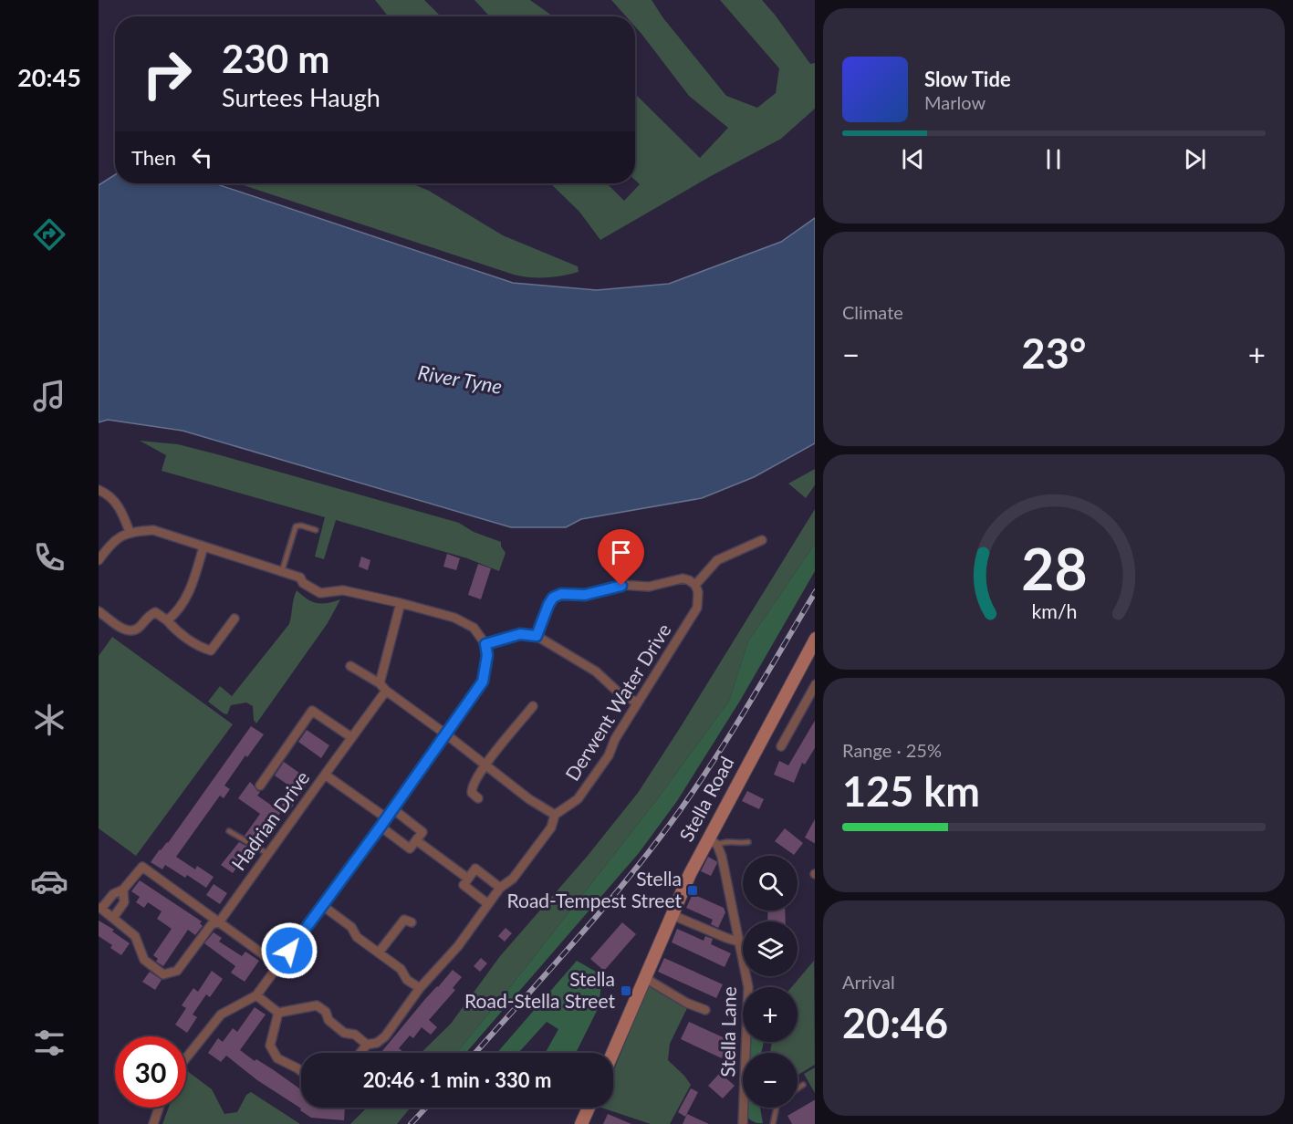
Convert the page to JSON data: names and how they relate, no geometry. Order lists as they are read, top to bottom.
{
  "streets": {
    "main road": ["Stella Road"],
    "street": ["Derwent Water Drive", "Hadrian Drive", "Stella Lane"]
  },
  "crossings": [
    ["Stella Road", "Stella Lane"]
  ],
  "water": ["River Tyne"],
  "places": {
    "transit": ["Stella Road-Tempest Street", "Stella Road-Stella Street"]
  },
  "page": {
    "tabs": "20:45",
    "turn": ["230 m", "Surtees Haugh"],
    "song": ["Slow Tide", "Marlow"],
    "then": "Then",
    "tile": [
      "Climate",
      ["Range · 25%", "125 km"],
      ["Arrival", "20:46"]
    ],
    "heat": ["−", "23°", "+"],
    "map_buttons": ["+", "−"],
    "limit": "30",
    "trip": "20:46 · 1 min · 330 m",
    "gauge": ["28", "km/h"]
  }
}
